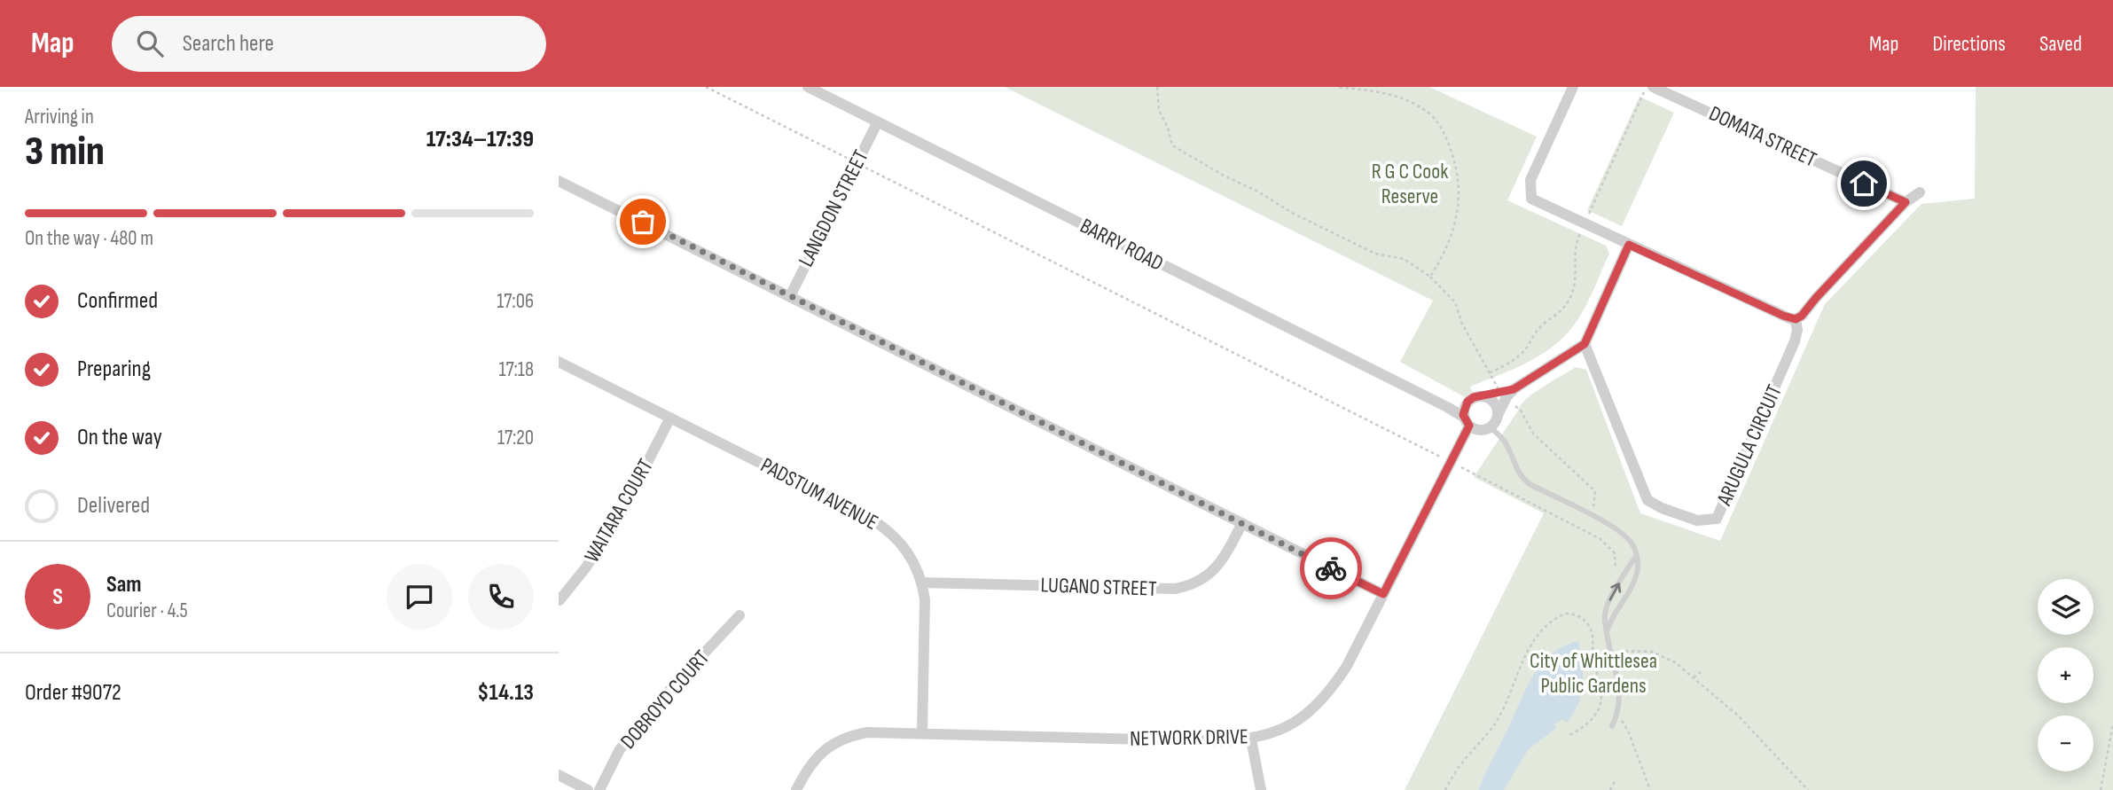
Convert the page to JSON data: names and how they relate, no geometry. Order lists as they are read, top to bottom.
{
  "streets": {
    "street": [
      "DOMATA STREET",
      "LANGDON STREET",
      "BARRY ROAD",
      "ARUGULA CIRCUIT",
      "PADSTUM AVENUE",
      "WAITARA COURT",
      "LUGANO STREET",
      "DOBROYD COURT",
      "NETWORK DRIVE"
    ]
  },
  "crossings": [
    ["LANGDON STREET", "BARRY ROAD"],
    ["BARRY ROAD", "NETWORK DRIVE"],
    ["PADSTUM AVENUE", "WAITARA COURT"],
    ["PADSTUM AVENUE", "LUGANO STREET"],
    ["PADSTUM AVENUE", "NETWORK DRIVE"]
  ],
  "parks": ["R G C Cook Reserve", "City of Whittlesea Public Gardens"],
  "page": {
    "header": "Map",
    "search": "Search here",
    "nav": ["Map", "Directions", "Saved"],
    "heading": ["3 min", "Arriving in", "17:34–17:39"],
    "panel": [
      "Sam",
      "Courier · 4.5",
      "Order #9072",
      "$14.13"
    ],
    "bar": "On the way · 480 m",
    "list": [
      ["Confirmed", "17:06"],
      ["Preparing", "17:18"],
      ["On the way", "17:20"],
      "Delivered"
    ],
    "round": "S",
    "map_buttons": ["+", "−"]
  }
}
